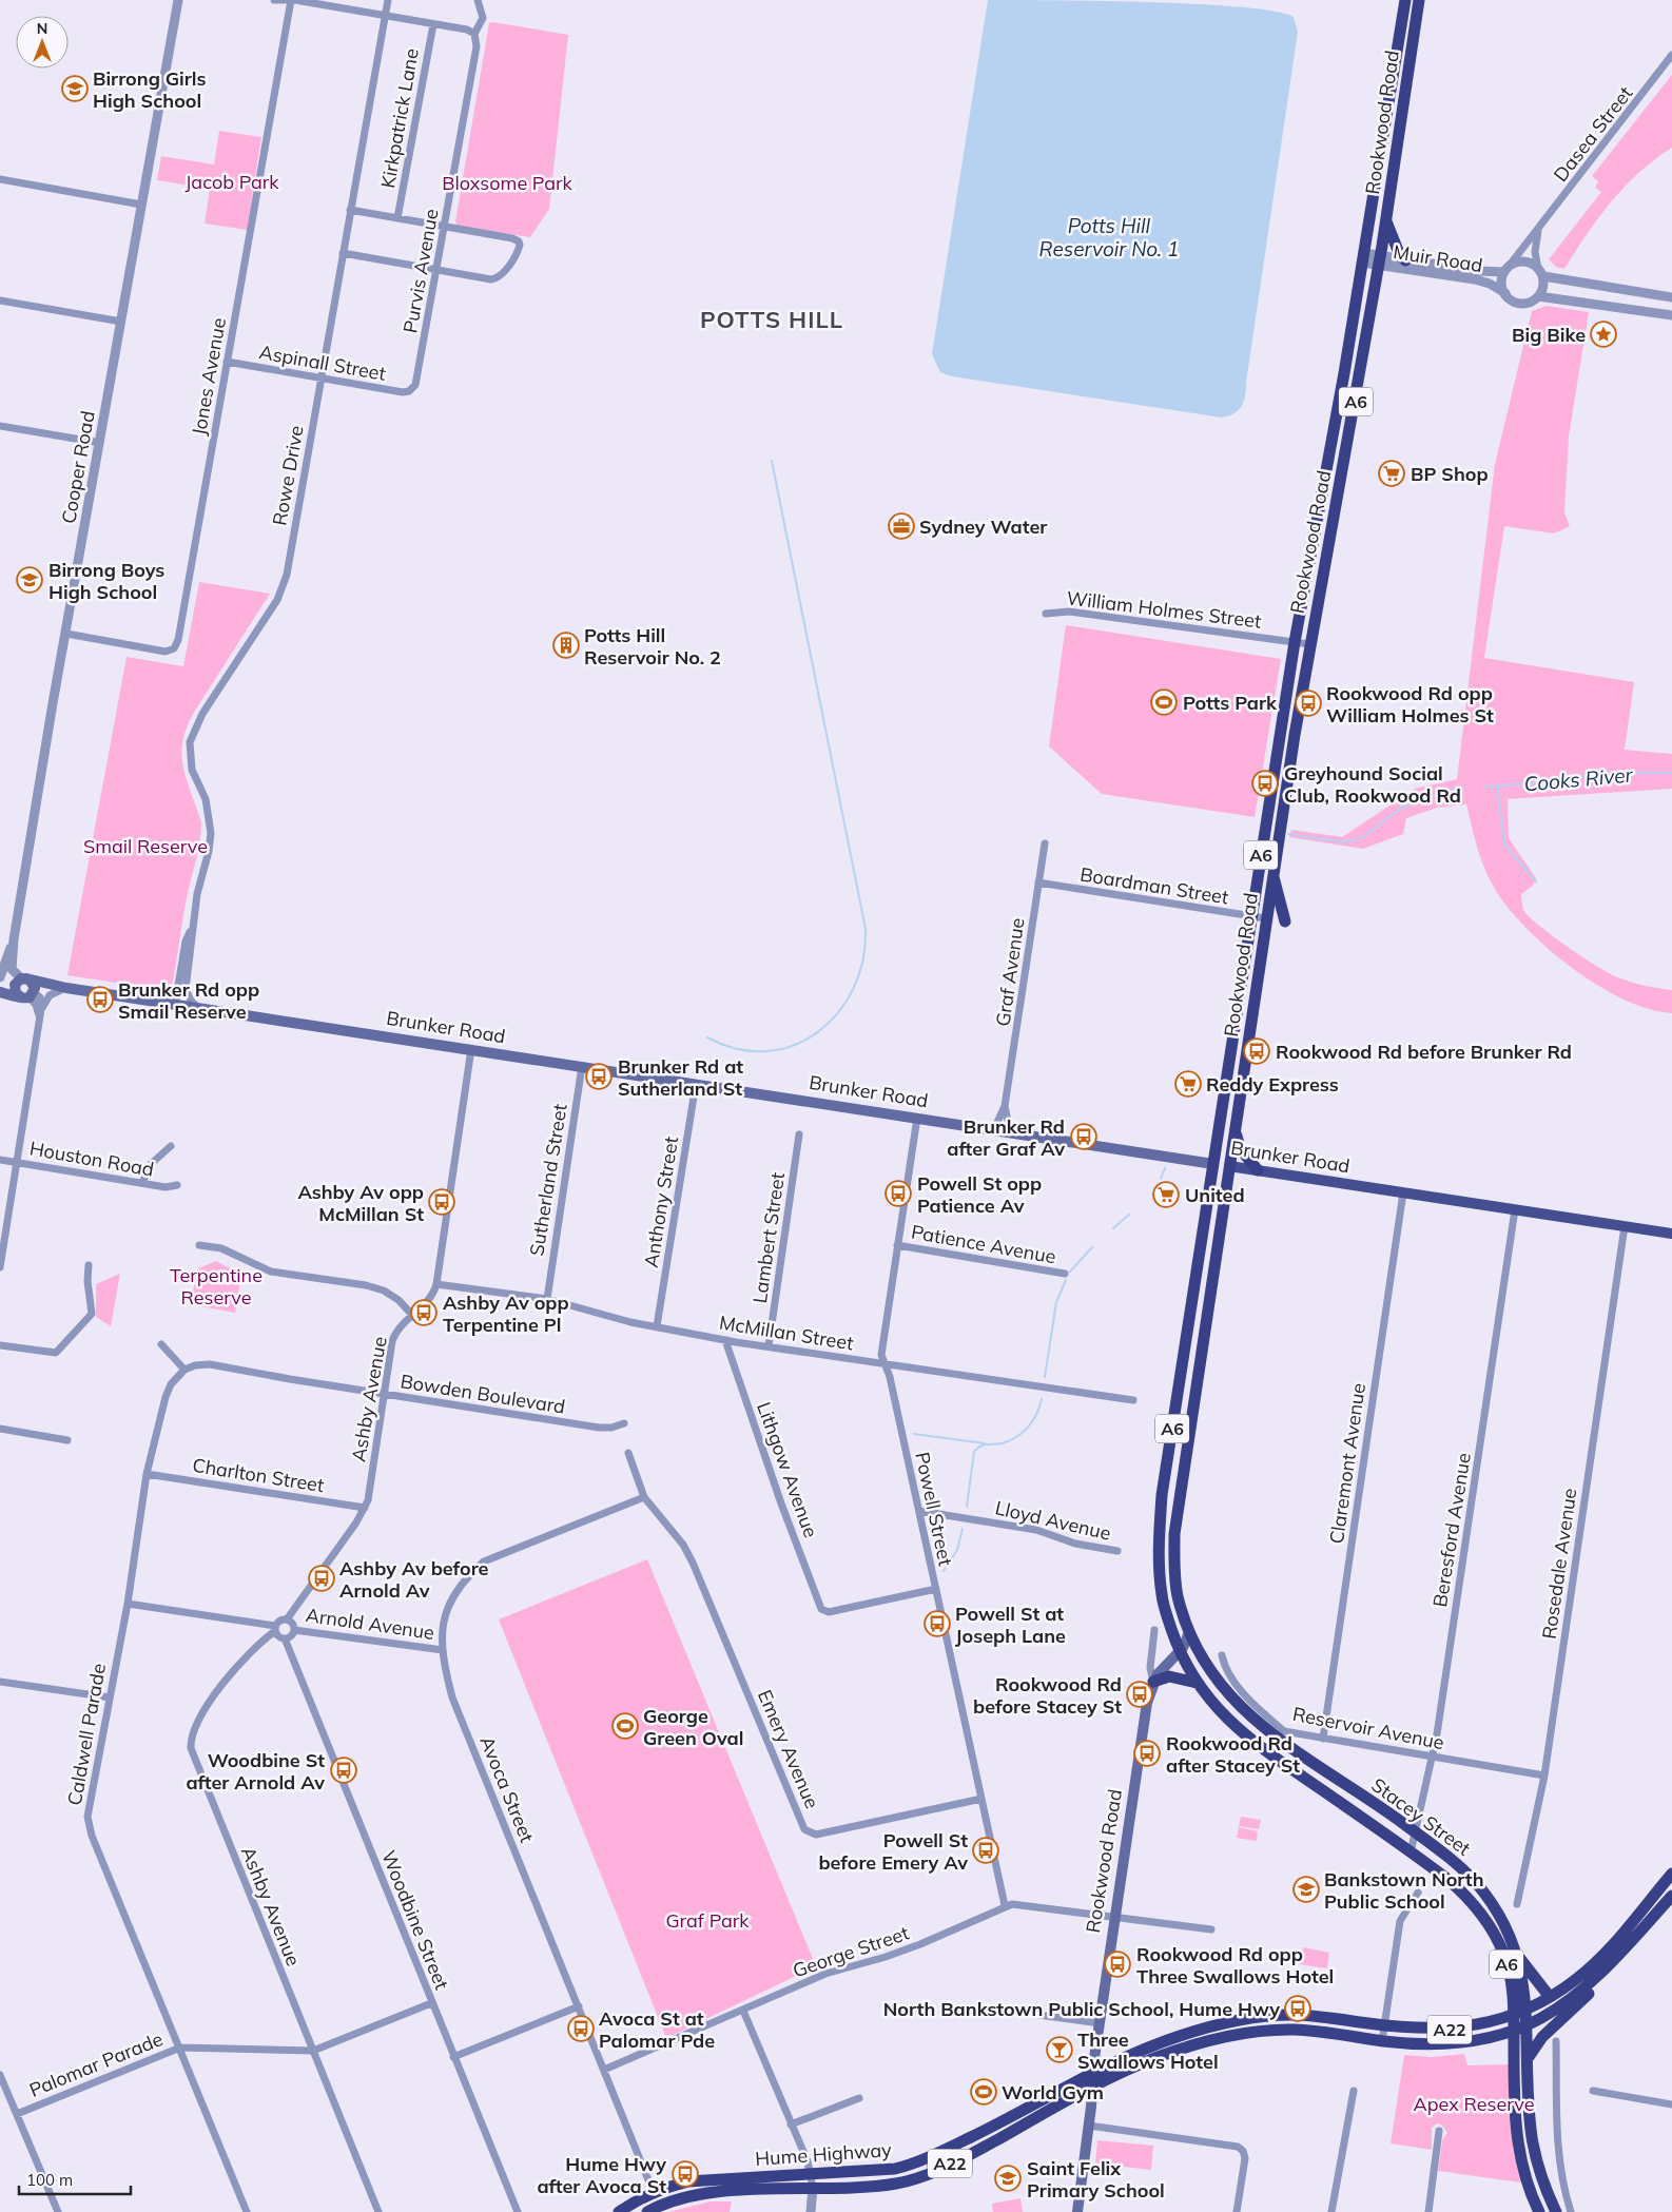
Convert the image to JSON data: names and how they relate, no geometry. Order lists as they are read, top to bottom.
{
  "streets": {
    "highway": [
      "Rookwood Road",
      "A6",
      "Brunker Road",
      "Stacey Street",
      "A22",
      "Hume Highway"
    ],
    "street": [
      "Kirkpatrick Lane",
      "Dasea Street",
      "Muir Road",
      "Purvis Avenue",
      "Aspinall Street",
      "Jones Avenue",
      "Cooper Road",
      "Rowe Drive",
      "William Holmes Street",
      "Boardman Street",
      "Graf Avenue",
      "Houston Road",
      "Sutherland Street",
      "Anthony Street",
      "Lambert Street",
      "Patience Avenue",
      "McMillan Street",
      "Bowden Boulevard",
      "Ashby Avenue",
      "Claremont Avenue",
      "Lithgow Avenue",
      "Charlton Street",
      "Powell Street",
      "Lloyd Avenue",
      "Beresford Avenue",
      "Rosedale Avenue",
      "Arnold Avenue",
      "Reservoir Avenue",
      "Caldwell Parade",
      "Emery Avenue",
      "Avoca Street",
      "Woodbine Street",
      "George Street",
      "Palomar Parade"
    ]
  },
  "crossings": [
    ["Rookwood Road", "Muir Road"],
    ["Rookwood Road", "William Holmes Street"],
    ["Rookwood Road", "Boardman Street"],
    ["Rookwood Road", "Brunker Road"],
    ["Rookwood Road", "Stacey Street"],
    ["Rookwood Road", "George Street"],
    ["Rookwood Road", "Hume Highway"],
    ["Dasea Street", "Muir Road"],
    ["Purvis Avenue", "Aspinall Street"],
    ["Aspinall Street", "Jones Avenue"],
    ["Aspinall Street", "Rowe Drive"],
    ["Jones Avenue", "Cooper Road"],
    ["Rowe Drive", "Brunker Road"],
    ["Boardman Street", "Graf Avenue"],
    ["Graf Avenue", "Brunker Road"],
    ["Brunker Road", "Sutherland Street"],
    ["Brunker Road", "Anthony Street"],
    ["Brunker Road", "Ashby Avenue"],
    ["Brunker Road", "Claremont Avenue"],
    ["Brunker Road", "Powell Street"],
    ["Brunker Road", "Beresford Avenue"],
    ["Brunker Road", "Rosedale Avenue"],
    ["Sutherland Street", "McMillan Street"],
    ["Anthony Street", "McMillan Street"],
    ["Lambert Street", "McMillan Street"],
    ["Patience Avenue", "Powell Street"],
    ["McMillan Street", "Ashby Avenue"],
    ["McMillan Street", "Lithgow Avenue"],
    ["McMillan Street", "Powell Street"],
    ["Bowden Boulevard", "Ashby Avenue"],
    ["Bowden Boulevard", "Caldwell Parade"],
    ["Ashby Avenue", "Charlton Street"],
    ["Ashby Avenue", "Arnold Avenue"],
    ["Ashby Avenue", "Woodbine Street"],
    ["Ashby Avenue", "Palomar Parade"],
    ["Claremont Avenue", "Reservoir Avenue"],
    ["Lithgow Avenue", "Powell Street"],
    ["Charlton Street", "Caldwell Parade"],
    ["Powell Street", "Lloyd Avenue"],
    ["Powell Street", "Emery Avenue"],
    ["Powell Street", "George Street"],
    ["Beresford Avenue", "Reservoir Avenue"],
    ["Beresford Avenue", "Stacey Street"],
    ["Rosedale Avenue", "Reservoir Avenue"],
    ["Arnold Avenue", "Avoca Street"],
    ["Arnold Avenue", "Woodbine Street"],
    ["Caldwell Parade", "Palomar Parade"],
    ["Emery Avenue", "Avoca Street"],
    ["Avoca Street", "George Street"],
    ["Avoca Street", "Hume Highway"],
    ["Stacey Street", "Hume Highway"],
    ["Woodbine Street", "Palomar Parade"]
  ],
  "districts": ["POTTS HILL"],
  "water": ["Potts Hill Reservoir No. 1", "Cooks River"],
  "parks": [
    "Jacob Park",
    "Bloxsome Park",
    "Smail Reserve",
    "Terpentine Reserve",
    "Graf Park",
    "Apex Reserve"
  ],
  "places": {
    "school or university": [
      "Birrong Girls High School",
      "Birrong Boys High School",
      "Bankstown North Public School",
      "Saint Felix Primary School"
    ],
    "place": ["Big Bike"],
    "supermarket": ["BP Shop", "Reddy Express", "United"],
    "office": ["Sydney Water"],
    "building": ["Potts Hill Reservoir No. 2"],
    "sports": ["Potts Park", "George Green Oval", "World Gym"],
    "bus stop": [
      "Rookwood Rd opp William Holmes St",
      "Greyhound Social Club, Rookwood Rd",
      "Brunker Rd opp Smail Reserve",
      "Rookwood Rd before Brunker Rd",
      "Brunker Rd at Sutherland St",
      "Brunker Rd after Graf Av",
      "Powell St opp Patience Av",
      "Ashby Av opp McMillan St",
      "Ashby Av opp Terpentine Pl",
      "Ashby Av before Arnold Av",
      "Powell St at Joseph Lane",
      "Rookwood Rd before Stacey St",
      "Rookwood Rd after Stacey St",
      "Woodbine St after Arnold Av",
      "Powell St before Emery Av",
      "Rookwood Rd opp Three Swallows Hotel",
      "North Bankstown Public School, Hume Hwy",
      "Avoca St at Palomar Pde",
      "Hume Hwy after Avoca St"
    ],
    "bar": ["Three Swallows Hotel"]
  },
  "scale_bar": "100 m",
  "north": "top"
}
